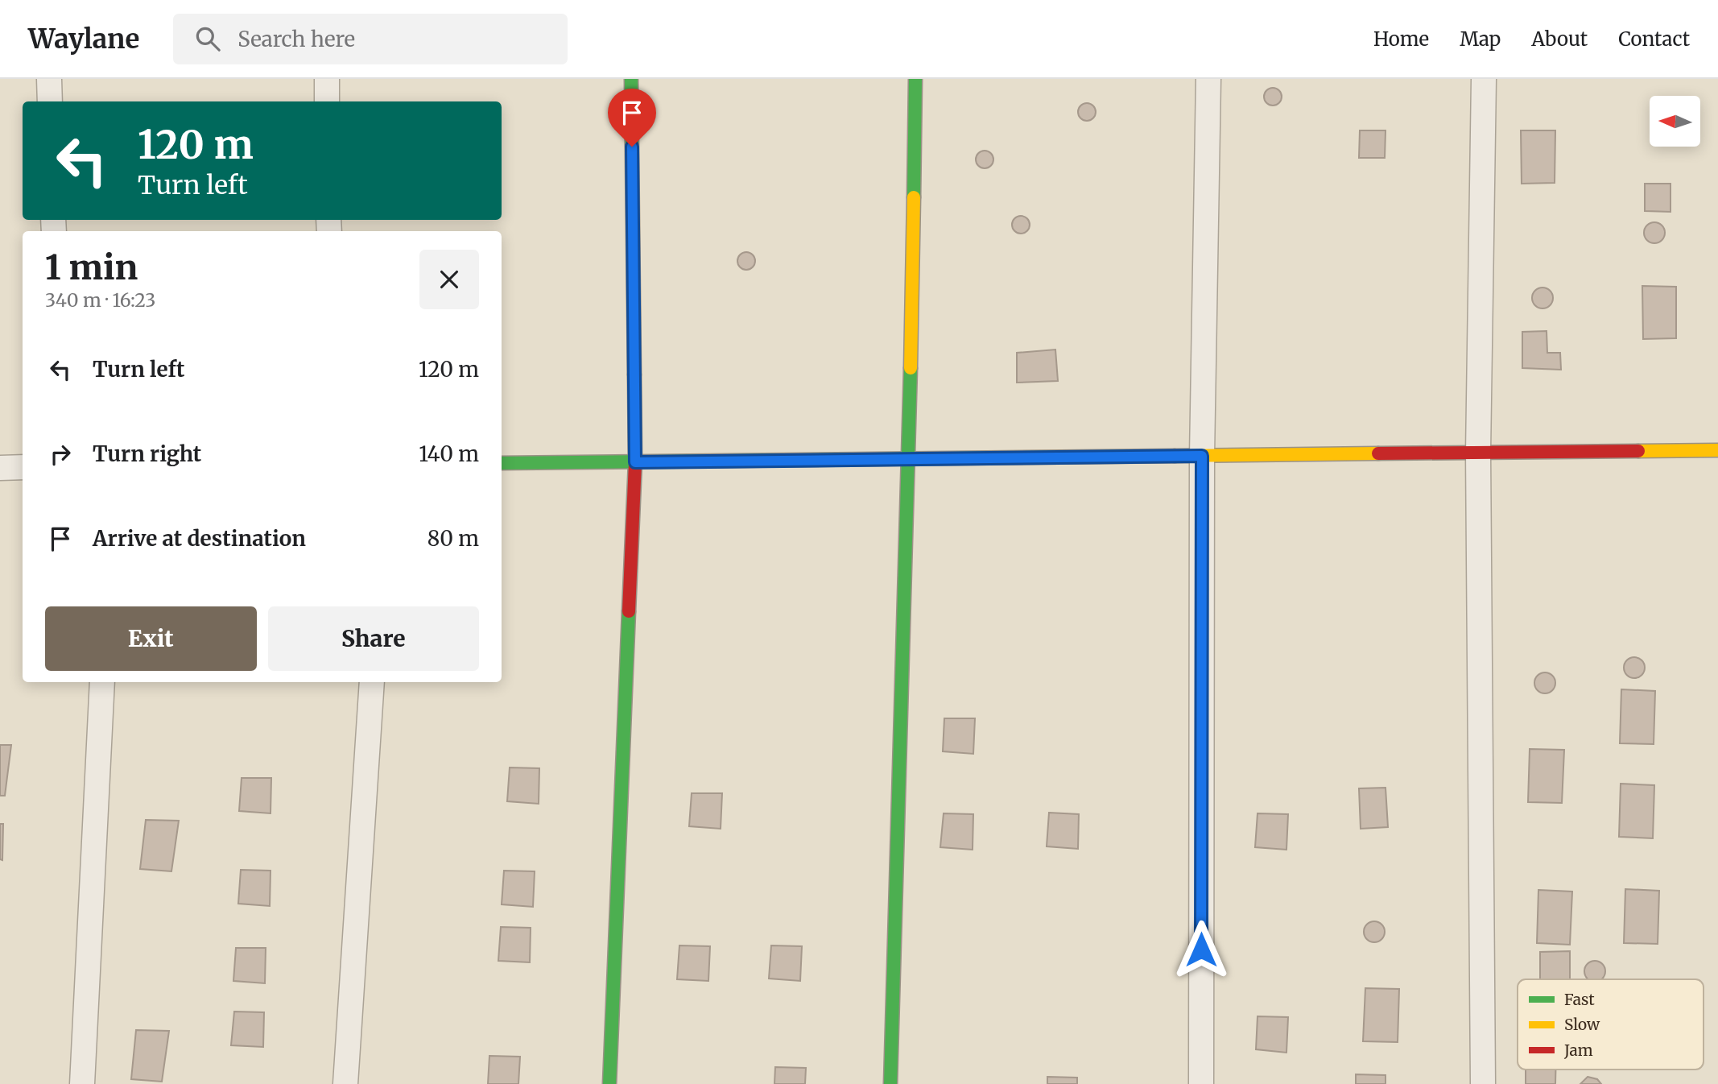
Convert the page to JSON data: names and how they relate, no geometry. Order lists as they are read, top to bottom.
{
  "legend": ["Fast", "Slow", "Jam"],
  "north": "left",
  "page": {
    "header": "Waylane",
    "search": "Search here",
    "nav": [
      "Home",
      "Map",
      "About",
      "Contact"
    ],
    "turn": ["120 m", "Turn left"],
    "heading": ["1 min", "340 m · 16:23"],
    "list": [
      {
        "name": "Turn left",
        "value": "120 m"
      },
      {
        "name": "Turn right",
        "value": "140 m"
      },
      {
        "name": "Arrive at destination",
        "value": "80 m"
      }
    ],
    "buttons": ["Exit", "Share"]
  }
}
